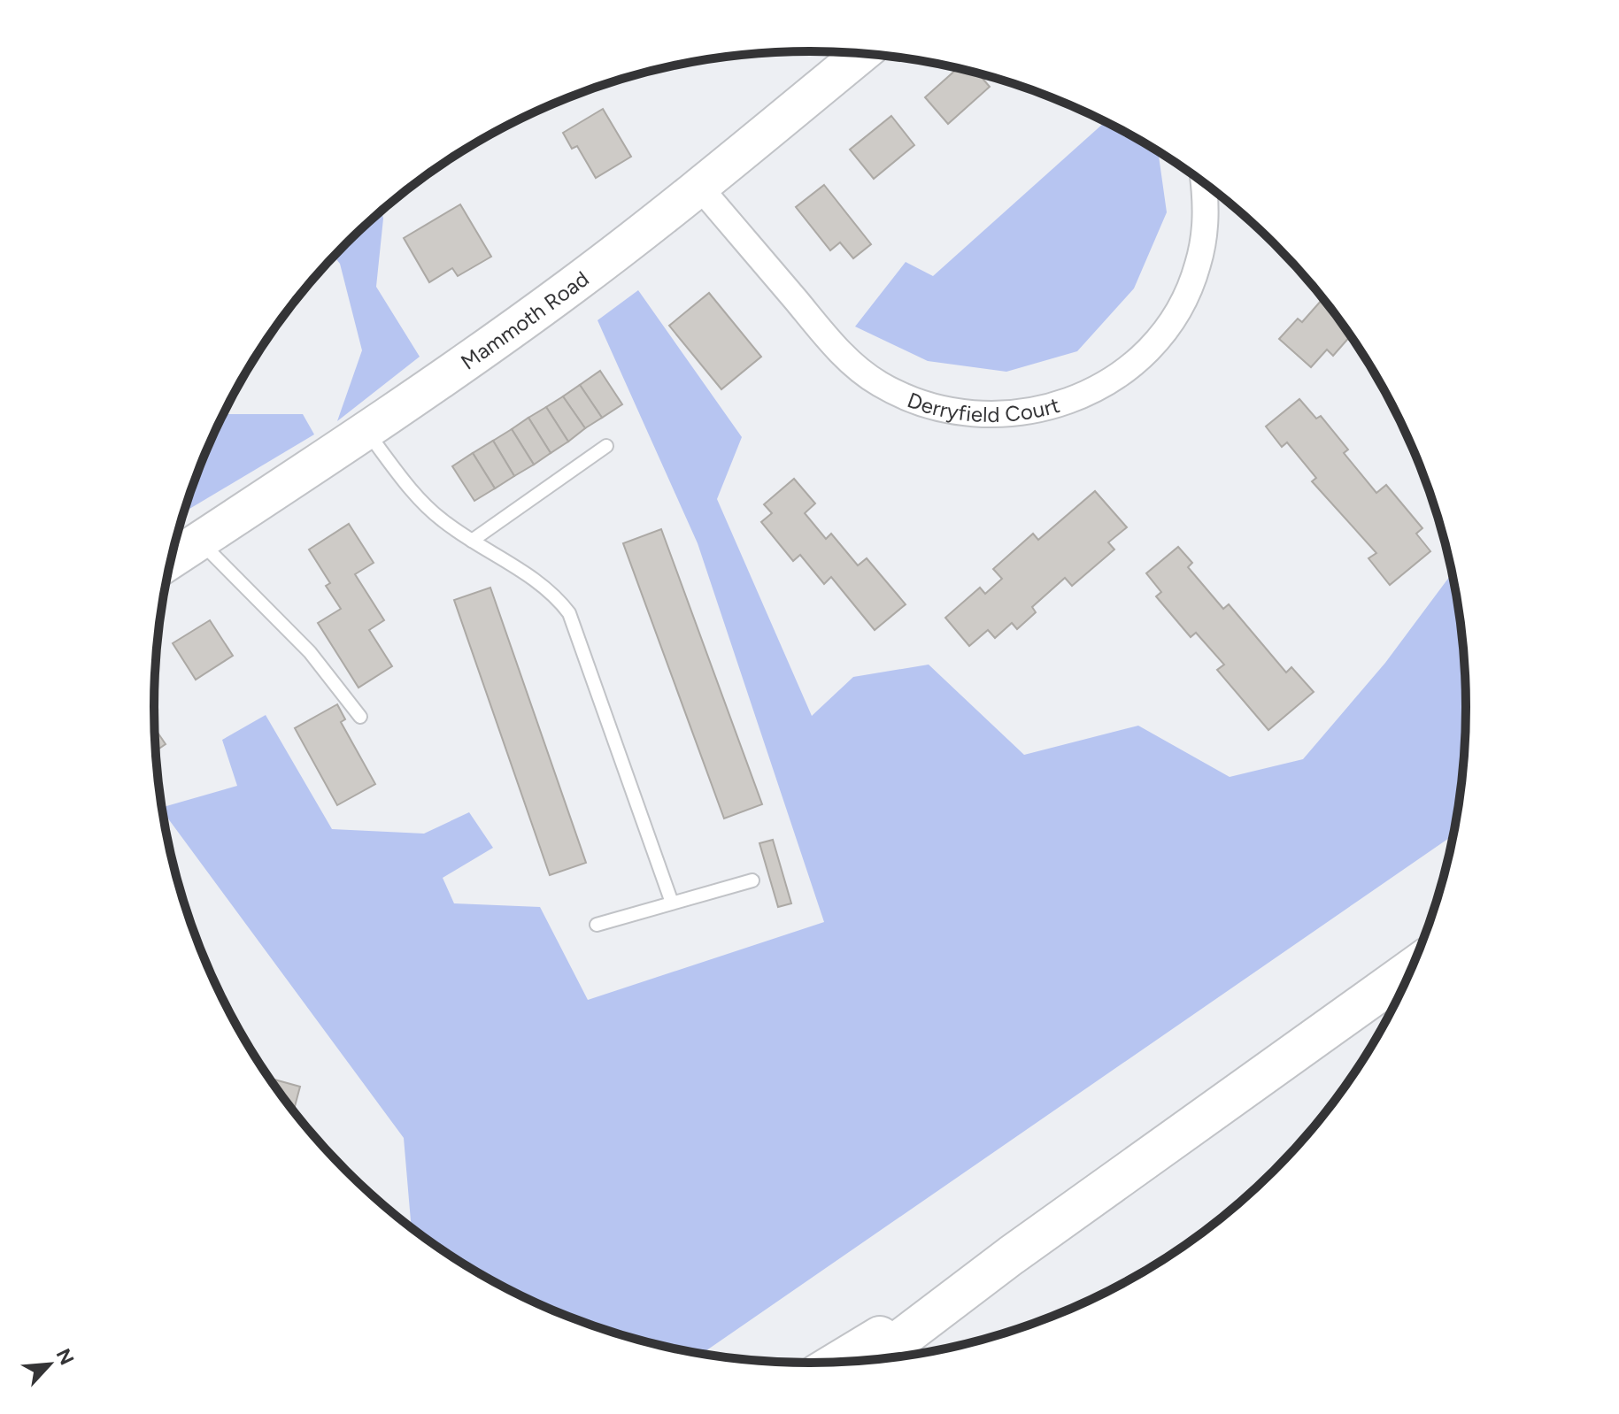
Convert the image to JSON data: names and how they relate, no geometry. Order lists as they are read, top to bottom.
{
  "streets": {
    "main road": ["Mammoth Road"],
    "street": ["Derryfield Court"]
  },
  "crossings": [
    ["Mammoth Road", "Derryfield Court"]
  ],
  "north": "top right"
}
